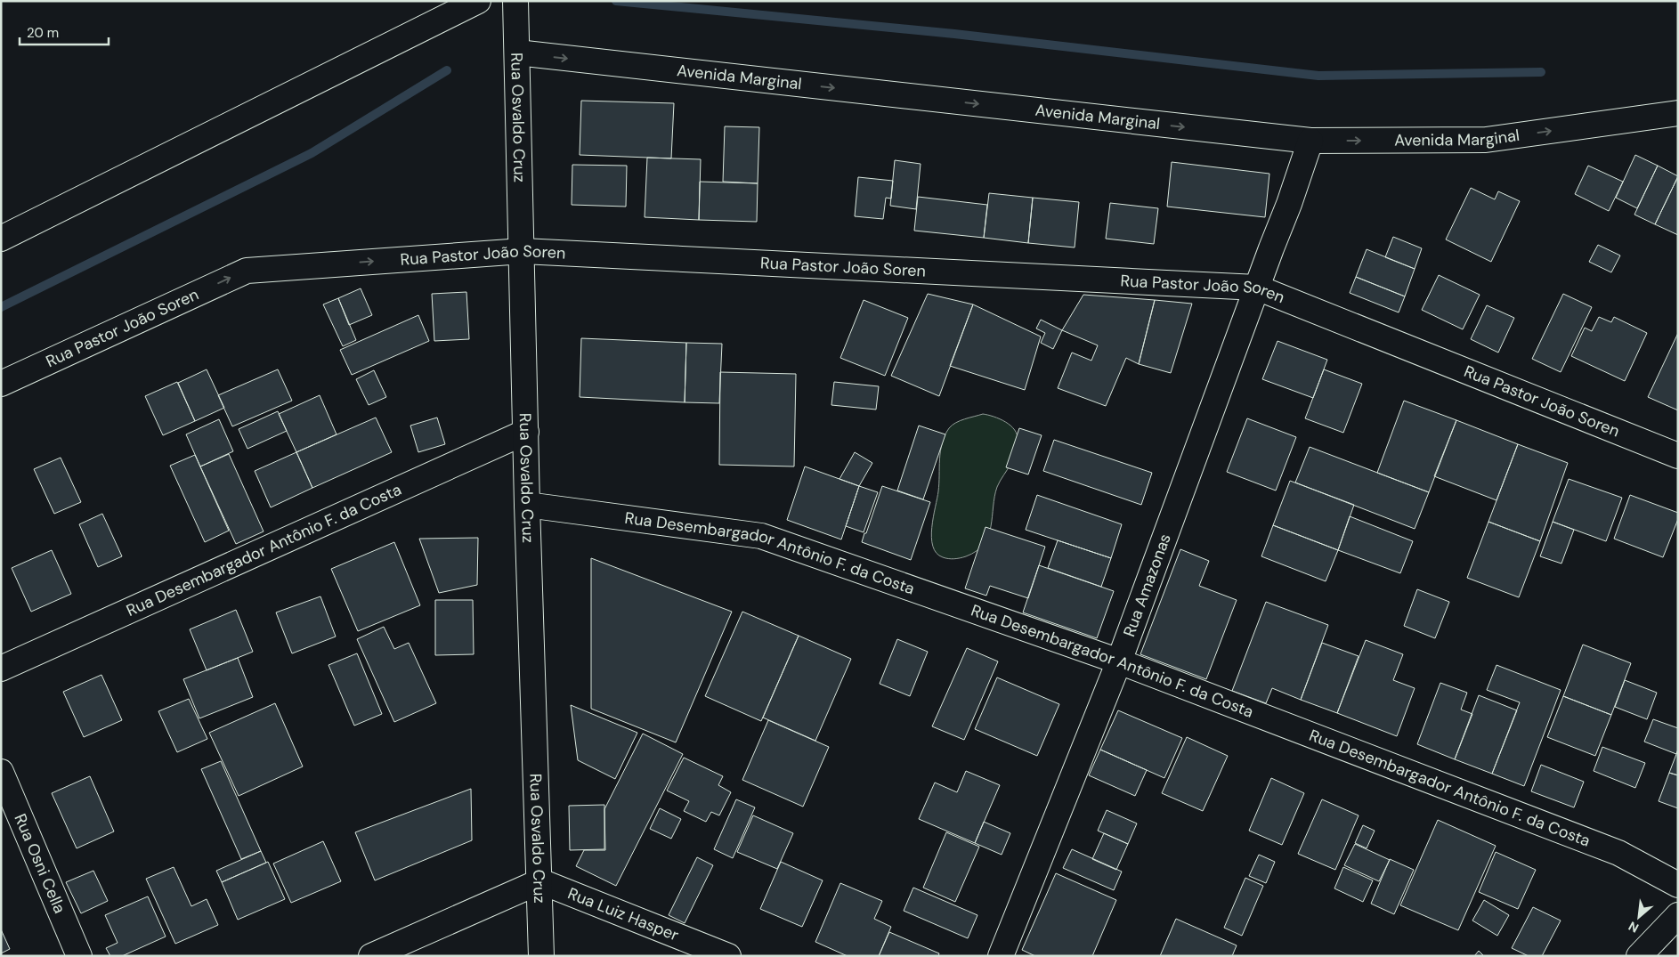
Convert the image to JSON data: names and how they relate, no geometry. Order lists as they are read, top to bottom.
{
  "streets": {
    "main road": [
      "Avenida Marginal",
      "Rua Osvaldo Cruz",
      "Rua Pastor João Soren",
      "Rua Desembargador Antônio F. da Costa",
      "Rua Amazonas",
      "Rua Osni Cella",
      "Rua Luiz Hasper"
    ]
  },
  "crossings": [
    ["Avenida Marginal", "Rua Osvaldo Cruz"],
    ["Avenida Marginal", "Rua Amazonas"],
    ["Rua Osvaldo Cruz", "Rua Pastor João Soren"],
    ["Rua Osvaldo Cruz", "Rua Desembargador Antônio F. da Costa"],
    ["Rua Osvaldo Cruz", "Rua Luiz Hasper"],
    ["Rua Pastor João Soren", "Rua Amazonas"],
    ["Rua Desembargador Antônio F. da Costa", "Rua Amazonas"]
  ],
  "one_way": ["Avenida Marginal"],
  "scale_bar": "20 m",
  "north": "bottom left"
}
